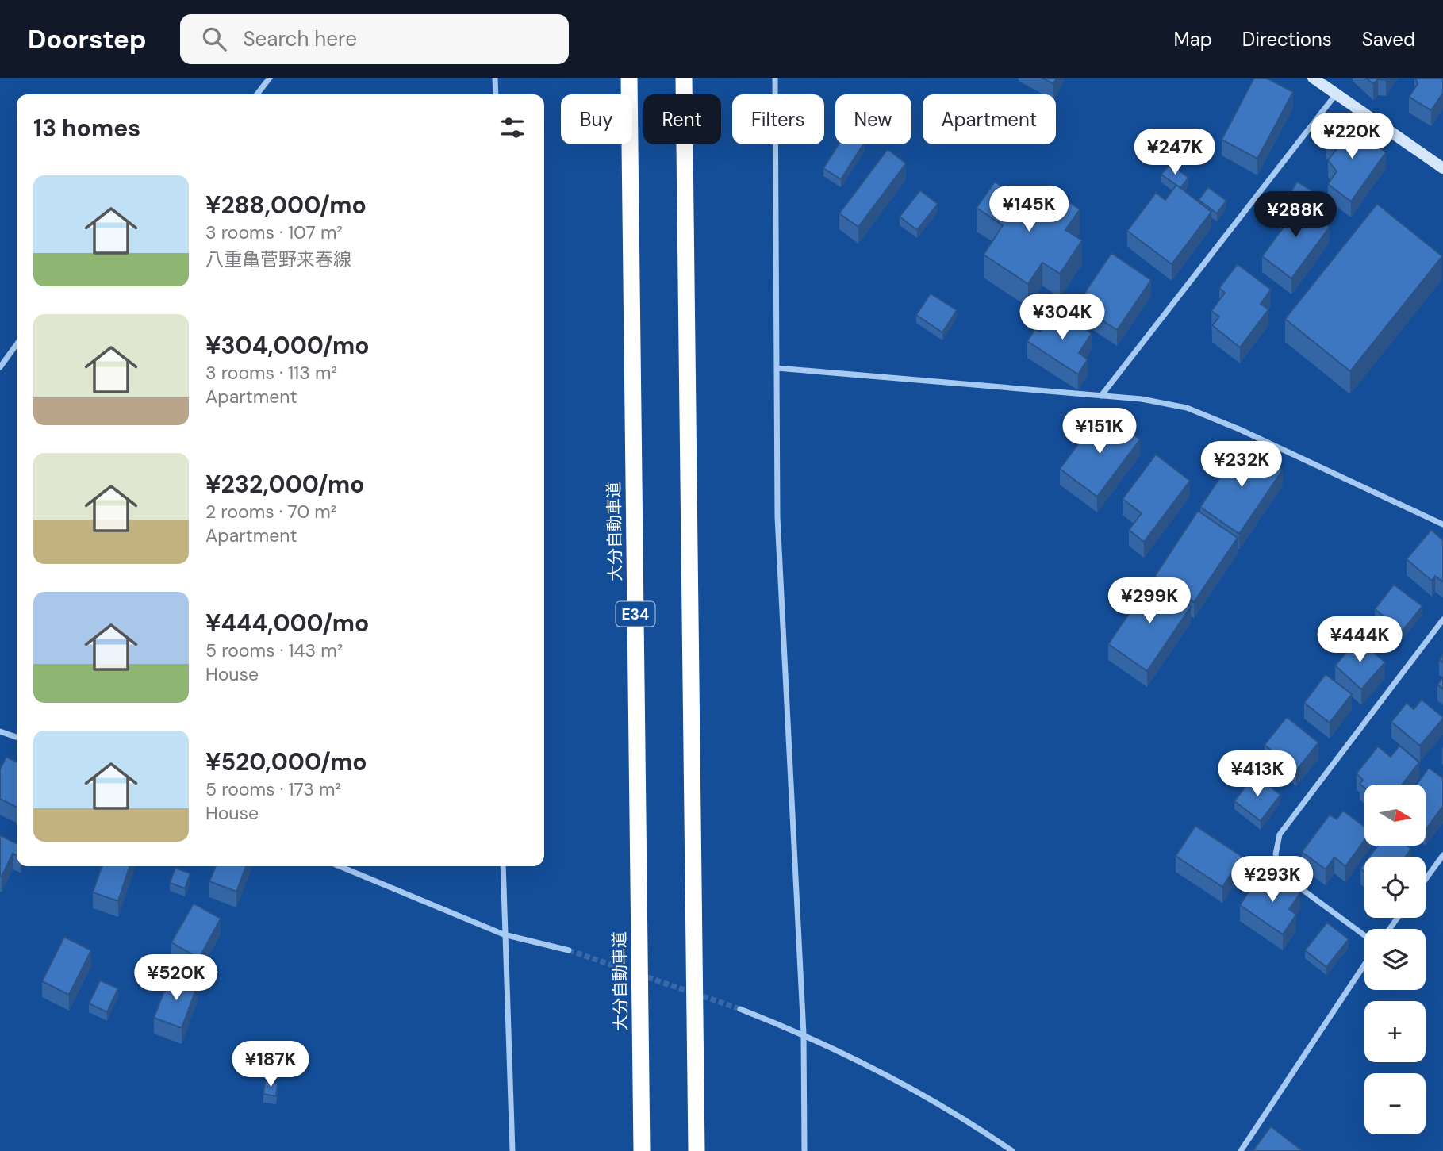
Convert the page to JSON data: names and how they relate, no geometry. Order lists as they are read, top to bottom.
{
  "streets": {
    "highway": ["大分自動車道", "E34"]
  },
  "north": "right",
  "page": {
    "header": "Doorstep",
    "search": "Search here",
    "nav": ["Map", "Directions", "Saved"],
    "chip": [
      "Buy",
      "Rent",
      "Filters",
      "New",
      "Apartment"
    ],
    "heading": "13 homes",
    "price": [
      "¥220K",
      "¥247K",
      "¥145K",
      "¥288K",
      "¥304K",
      "¥151K",
      "¥232K",
      "¥299K",
      "¥444K",
      "¥413K",
      "¥293K",
      "¥520K",
      "¥187K"
    ],
    "list": [
      {
        "name": "¥288,000/mo",
        "note": "3 rooms · 107 m² · 八重亀菅野来春線"
      },
      {
        "name": "¥304,000/mo",
        "note": "3 rooms · 113 m² · Apartment"
      },
      {
        "name": "¥232,000/mo",
        "note": "2 rooms · 70 m² · Apartment"
      },
      {
        "name": "¥444,000/mo",
        "note": "5 rooms · 143 m² · House"
      },
      {
        "name": "¥520,000/mo",
        "note": "5 rooms · 173 m² · House"
      }
    ],
    "map_buttons": ["+", "−"]
  }
}
